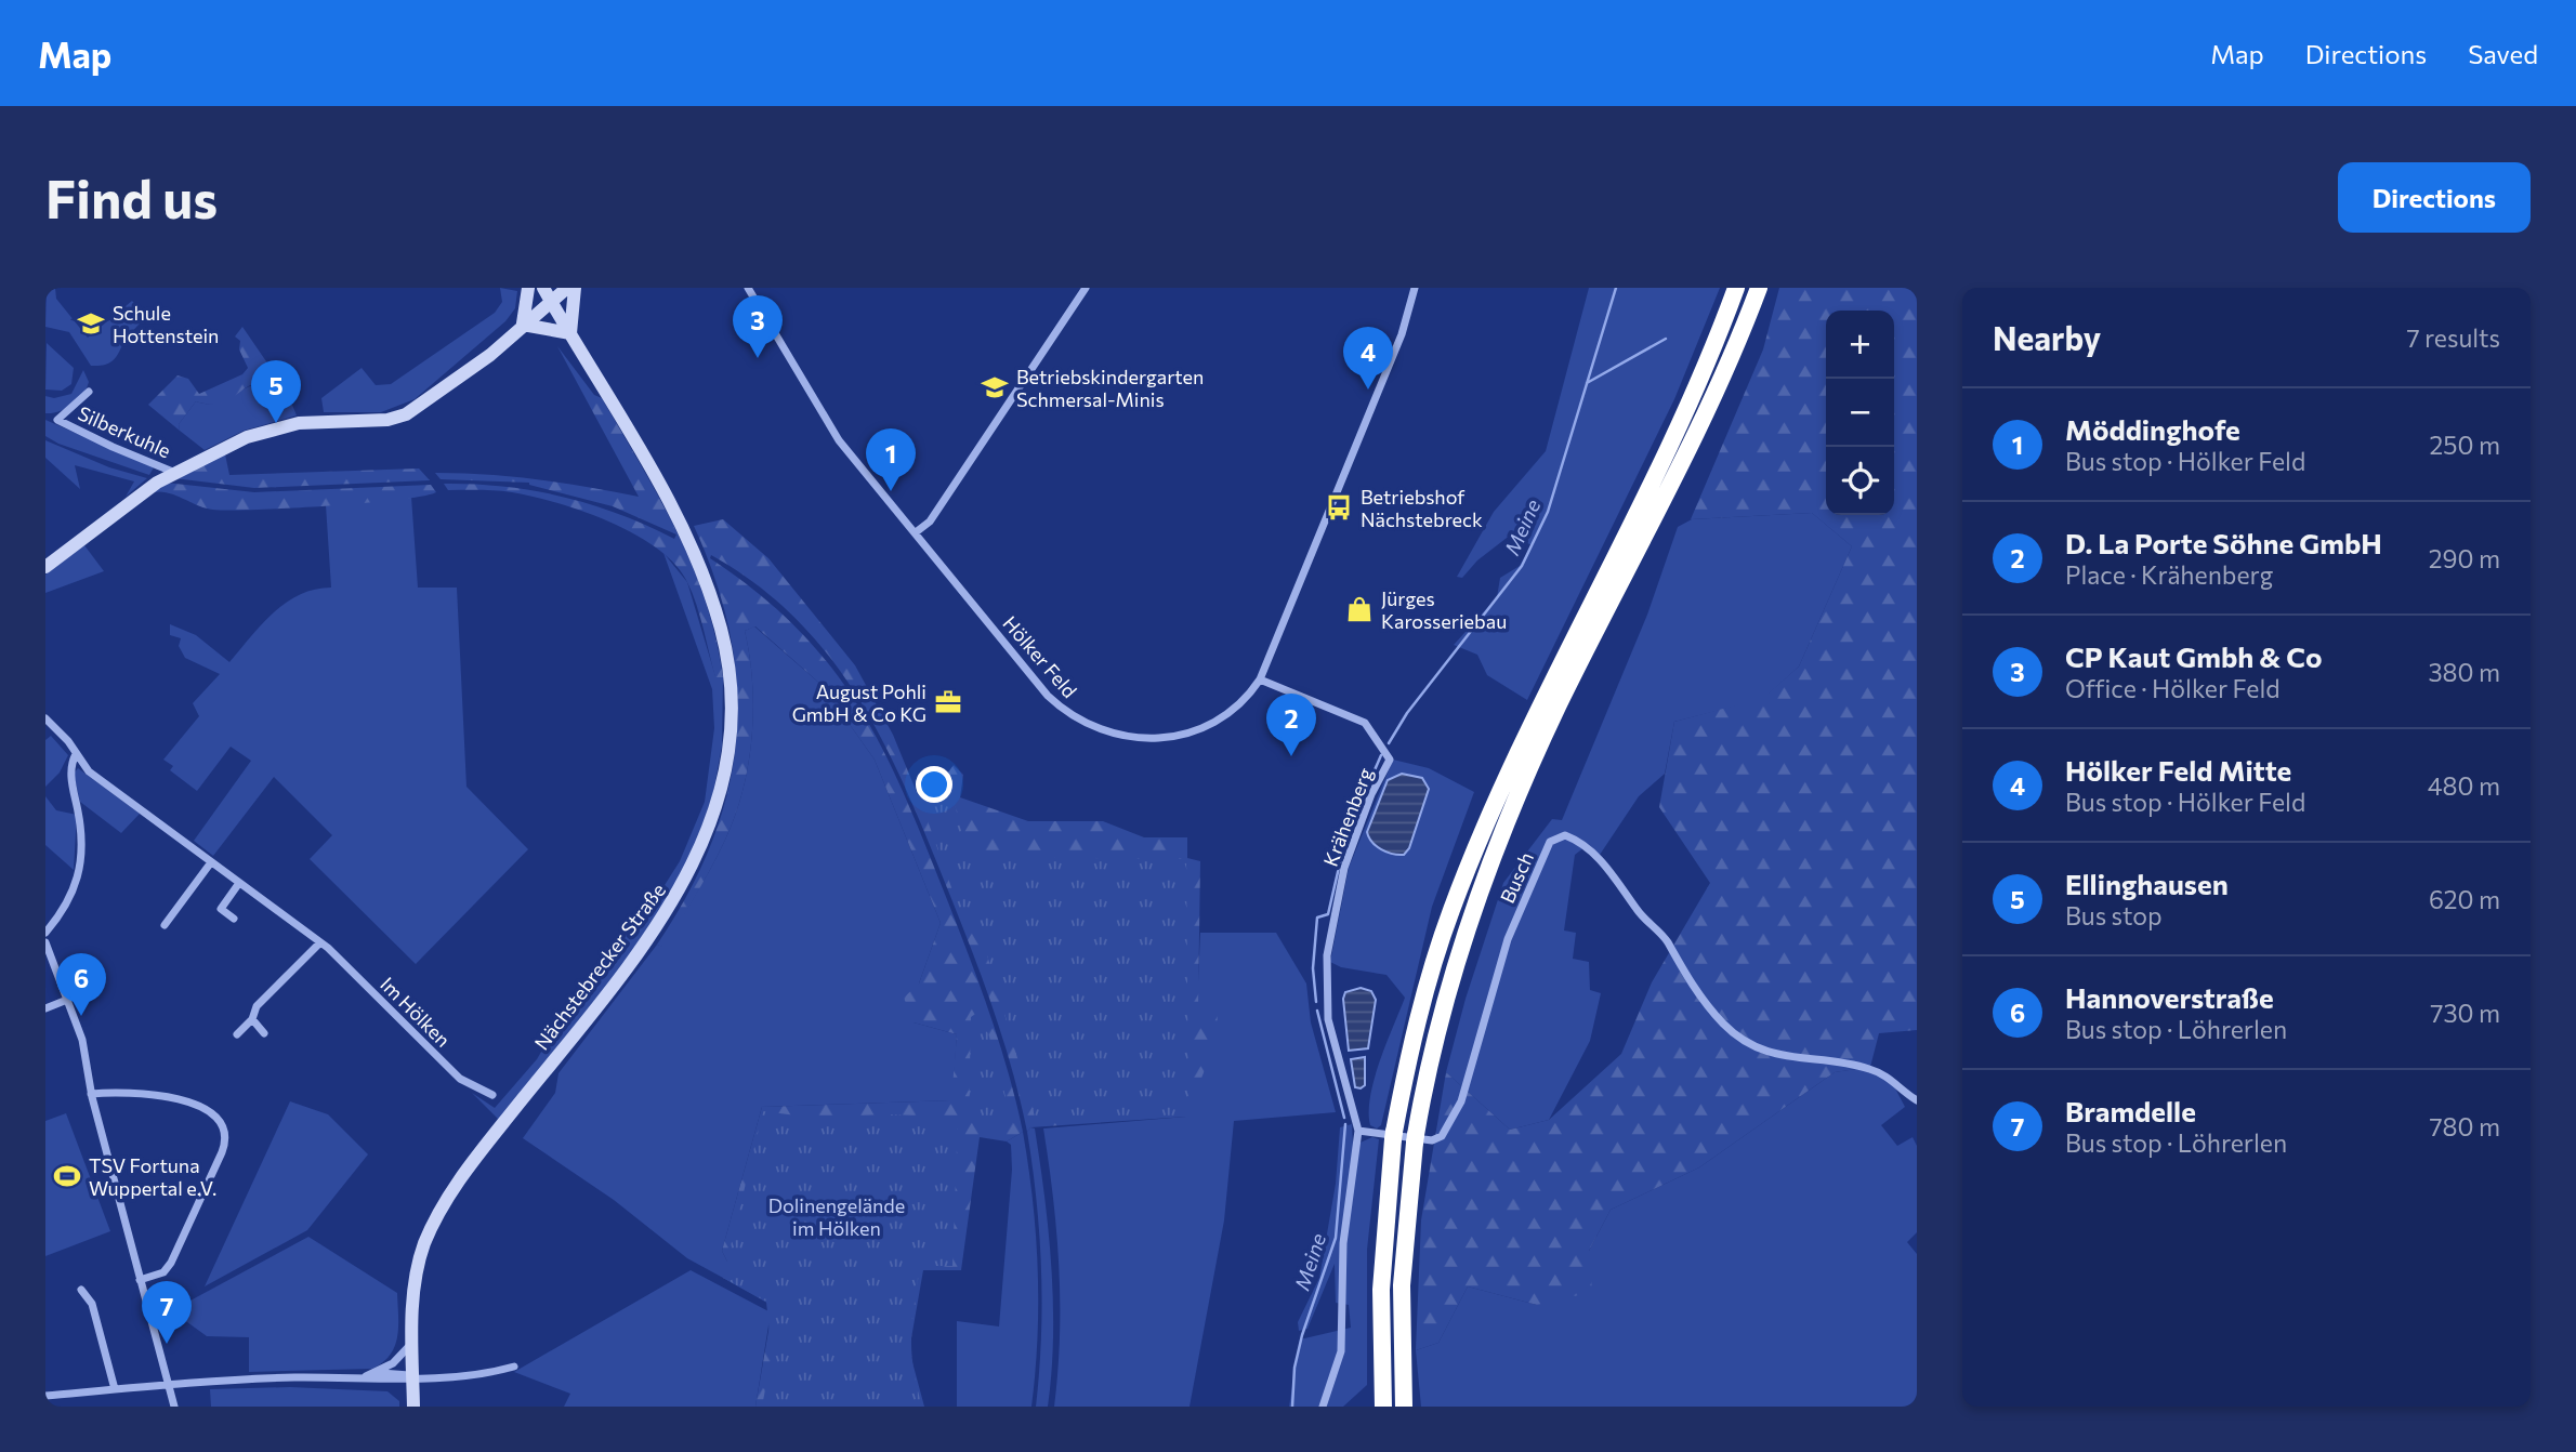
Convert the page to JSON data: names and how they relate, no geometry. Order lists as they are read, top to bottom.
{
  "streets": {
    "main road": ["Nächstebrecker Straße"],
    "street": [
      "Silberkuhle",
      "Hölker Feld",
      "Krähenberg",
      "Busch",
      "Im Hölken"
    ]
  },
  "crossings": [
    ["Hölker Feld", "Krähenberg"],
    ["Krähenberg", "Busch"]
  ],
  "water": ["Meine"],
  "parks": ["Dolinengelände im Hölken"],
  "places": {
    "school or university": ["Schule Hottenstein", "Betriebskindergarten Schmersal-Minis"],
    "bus stop": ["Betriebshof Nächstebreck"],
    "shop": ["Jürges Karosseriebau"],
    "office": ["August Pohli GmbH & Co KG"],
    "sports": ["TSV Fortuna Wuppertal e.V."]
  },
  "page": {
    "header": "Map",
    "nav": ["Map", "Directions", "Saved"],
    "buttons": "Directions",
    "title": "Find us",
    "heading": ["Nearby", "7 results"],
    "pins": [
      "3",
      "4",
      "5",
      "1",
      "2",
      "6",
      "7"
    ],
    "map_buttons": ["+", "−"],
    "list": [
      {
        "mark": "1",
        "name": "Möddinghofe",
        "note": "Bus stop · Hölker Feld",
        "value": "250 m"
      },
      {
        "mark": "2",
        "name": "D. La Porte Söhne GmbH",
        "note": "Place · Krähenberg",
        "value": "290 m"
      },
      {
        "mark": "3",
        "name": "CP Kaut Gmbh & Co",
        "note": "Office · Hölker Feld",
        "value": "380 m"
      },
      {
        "mark": "4",
        "name": "Hölker Feld Mitte",
        "note": "Bus stop · Hölker Feld",
        "value": "480 m"
      },
      {
        "mark": "5",
        "name": "Ellinghausen",
        "note": "Bus stop",
        "value": "620 m"
      },
      {
        "mark": "6",
        "name": "Hannoverstraße",
        "note": "Bus stop · Löhrerlen",
        "value": "730 m"
      },
      {
        "mark": "7",
        "name": "Bramdelle",
        "note": "Bus stop · Löhrerlen",
        "value": "780 m"
      }
    ]
  }
}
